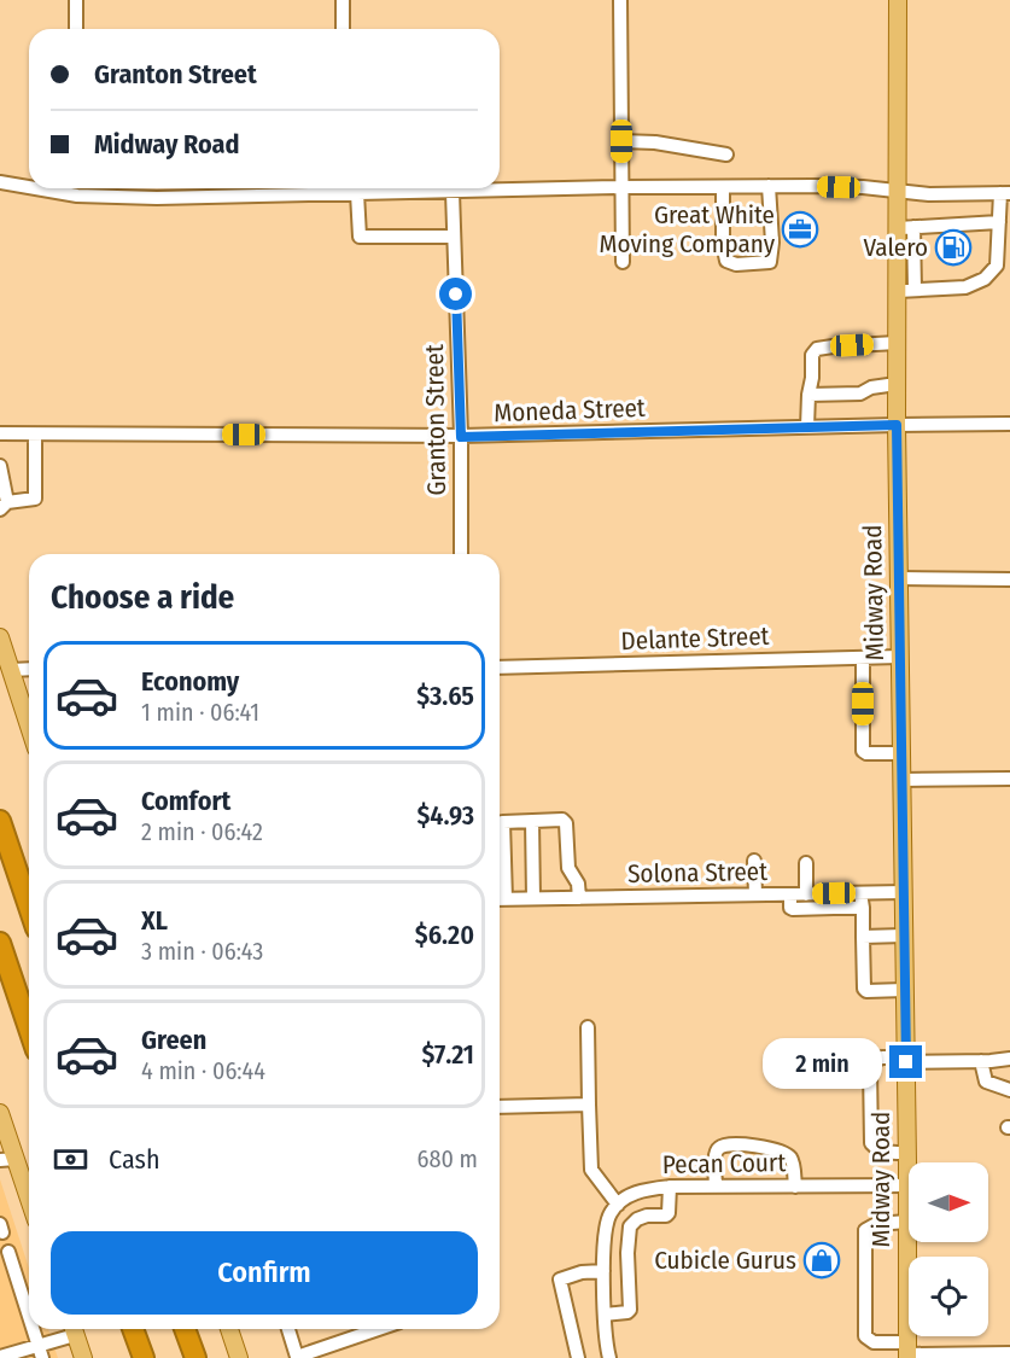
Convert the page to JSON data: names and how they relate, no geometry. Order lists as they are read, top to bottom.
{
  "streets": {
    "main road": ["Midway Road"],
    "street": [
      "Moneda Street",
      "Granton Street",
      "Delante Street",
      "Solona Street",
      "Pecan Court"
    ]
  },
  "crossings": [
    ["Moneda Street", "Granton Street"],
    ["Moneda Street", "Midway Road"],
    ["Midway Road", "Delante Street"],
    ["Midway Road", "Solona Street"],
    ["Midway Road", "Pecan Court"]
  ],
  "places": {
    "office": ["Great White Moving Company"],
    "fuel station": ["Valero"],
    "shop": ["Cubicle Gurus"]
  },
  "north": "right",
  "page": {
    "banner": ["Granton Street", "Midway Road"],
    "heading": "Choose a ride",
    "list": [
      {
        "name": "Economy",
        "note": "1 min · 06:41",
        "value": "$3.65"
      },
      {
        "name": "Comfort",
        "note": "2 min · 06:42",
        "value": "$4.93"
      },
      {
        "name": "XL",
        "note": "3 min · 06:43",
        "value": "$6.20"
      },
      {
        "name": "Green",
        "note": "4 min · 06:44",
        "value": "$7.21"
      }
    ],
    "bubble": "2 min",
    "pay": ["Cash", "680 m"],
    "buttons": "Confirm"
  }
}
